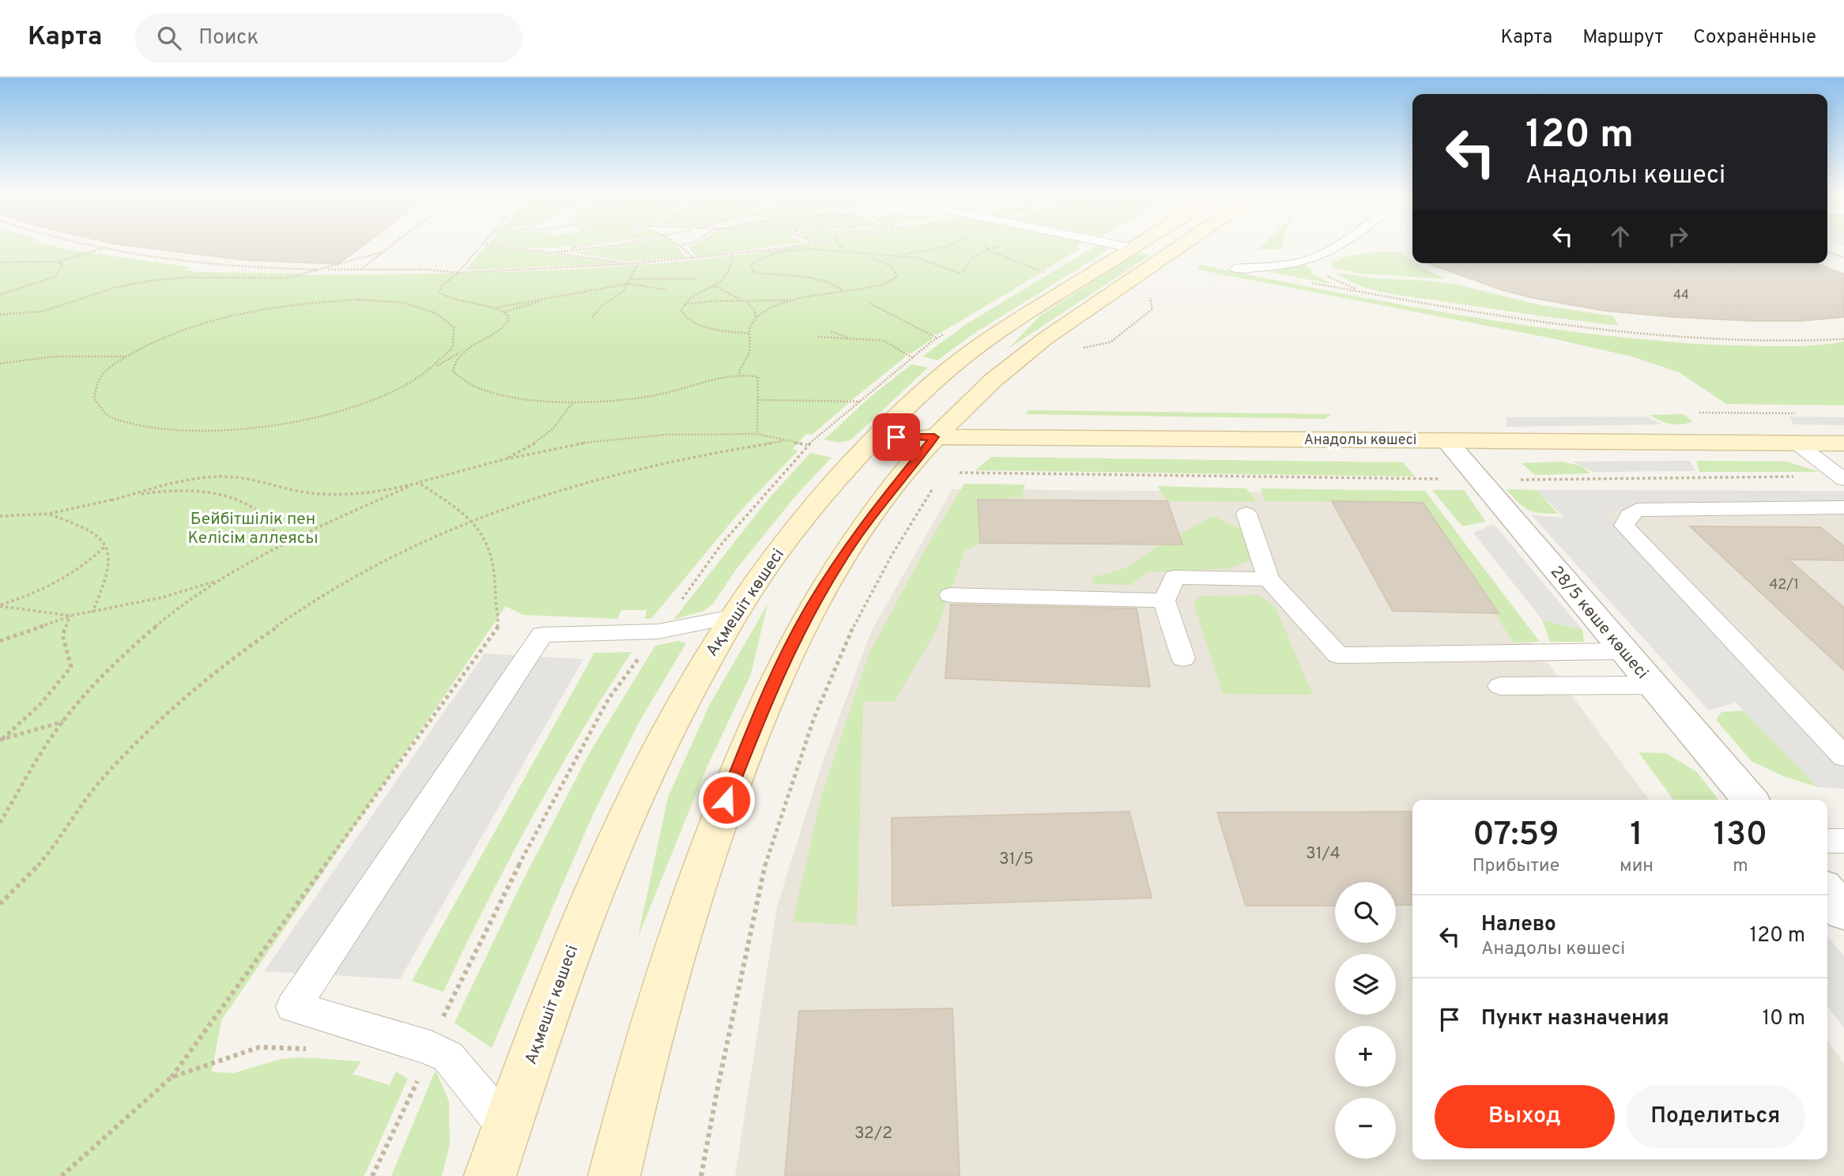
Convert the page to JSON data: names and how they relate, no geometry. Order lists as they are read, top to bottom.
{
  "streets": {
    "street": ["Анадолы көшесі", "Ақмешіт көшесі", "28/5 көше көшесі"]
  },
  "crossings": [
    ["Анадолы көшесі", "Ақмешіт көшесі"],
    ["Анадолы көшесі", "28/5 көше көшесі"]
  ],
  "parks": ["Бейбітшілік пен Келісім аллеясы"],
  "house_numbers": [
    "44",
    "42/1",
    "31/4",
    "31/5",
    "32/2"
  ],
  "page": {
    "header": "Карта",
    "search": "Поиск",
    "nav": ["Карта", "Маршрут", "Сохранённые"],
    "turn": ["120 m", "Анадолы көшесі"],
    "eta": [
      "07:59",
      "Прибытие",
      "1",
      "мин",
      "130",
      "m"
    ],
    "map_buttons": ["+", "−"],
    "list": [
      {
        "name": "Налево",
        "note": "Анадолы көшесі",
        "value": "120 m"
      },
      {
        "name": "Пункт назначения",
        "value": "10 m"
      }
    ],
    "buttons": ["Выход", "Поделиться"]
  }
}
